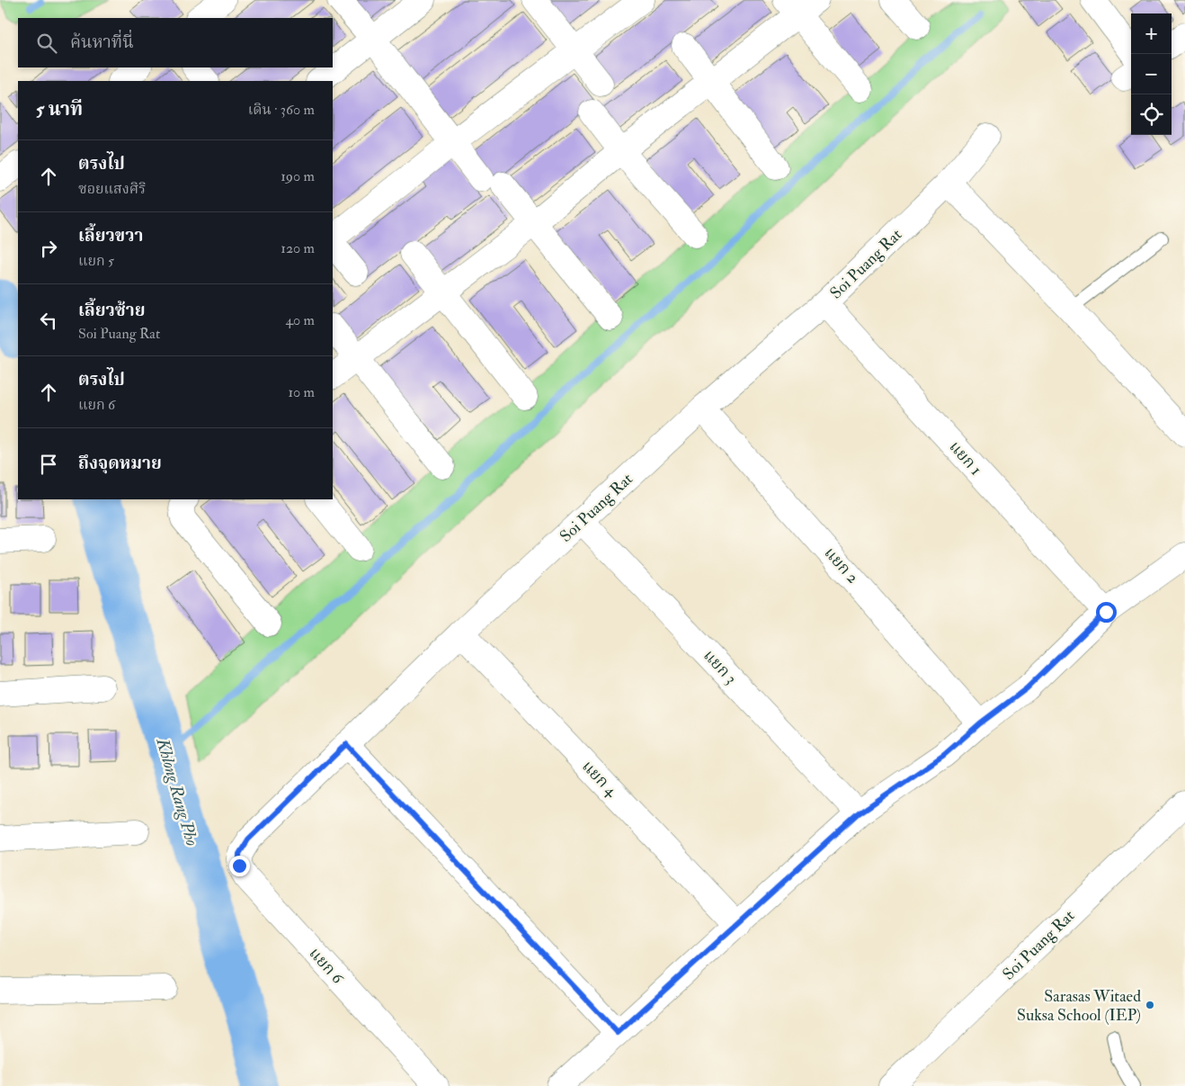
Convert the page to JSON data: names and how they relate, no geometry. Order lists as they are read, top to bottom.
{
  "streets": {
    "street": [
      "Soi Puang Rat",
      "แยก 1",
      "แยก 2",
      "แยก 3",
      "แยก 4",
      "แยก 6"
    ]
  },
  "crossings": [
    ["Soi Puang Rat", "แยก 1"],
    ["Soi Puang Rat", "แยก 2"],
    ["Soi Puang Rat", "แยก 3"],
    ["Soi Puang Rat", "แยก 4"],
    ["Soi Puang Rat", "แยก 6"]
  ],
  "water": ["Khlong Rang Pho"],
  "places": ["Sarasas Witaed Suksa School (IEP)"],
  "page": {
    "map_buttons": ["+", "−"],
    "search": "ค้นหาที่นี่",
    "heading": ["5 นาที", "เดิน · 360 m"],
    "list": [
      ["ตรงไป", "ซอยแสงศิริ", "190 m"],
      ["เลี้ยวขวา", "แยก 5", "120 m"],
      ["เลี้ยวซ้าย", "Soi Puang Rat", "40 m"],
      ["ตรงไป", "แยก 6", "10 m"],
      "ถึงจุดหมาย"
    ]
  }
}
